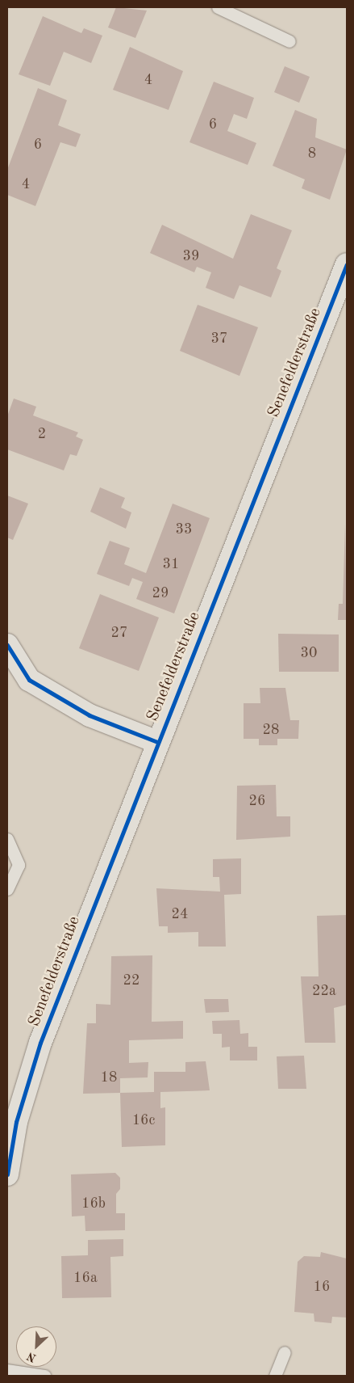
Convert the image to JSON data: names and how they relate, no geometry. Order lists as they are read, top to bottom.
{
  "streets": {
    "main road": ["Senefelderstraße"]
  },
  "house_numbers": [
    "4",
    "6",
    "6",
    "8",
    "4",
    "39",
    "37",
    "2",
    "33",
    "31",
    "29",
    "27",
    "30",
    "28",
    "26",
    "24",
    "22",
    "22a",
    "18",
    "16c",
    "16b",
    "16a",
    "16"
  ],
  "north": "bottom left"
}
